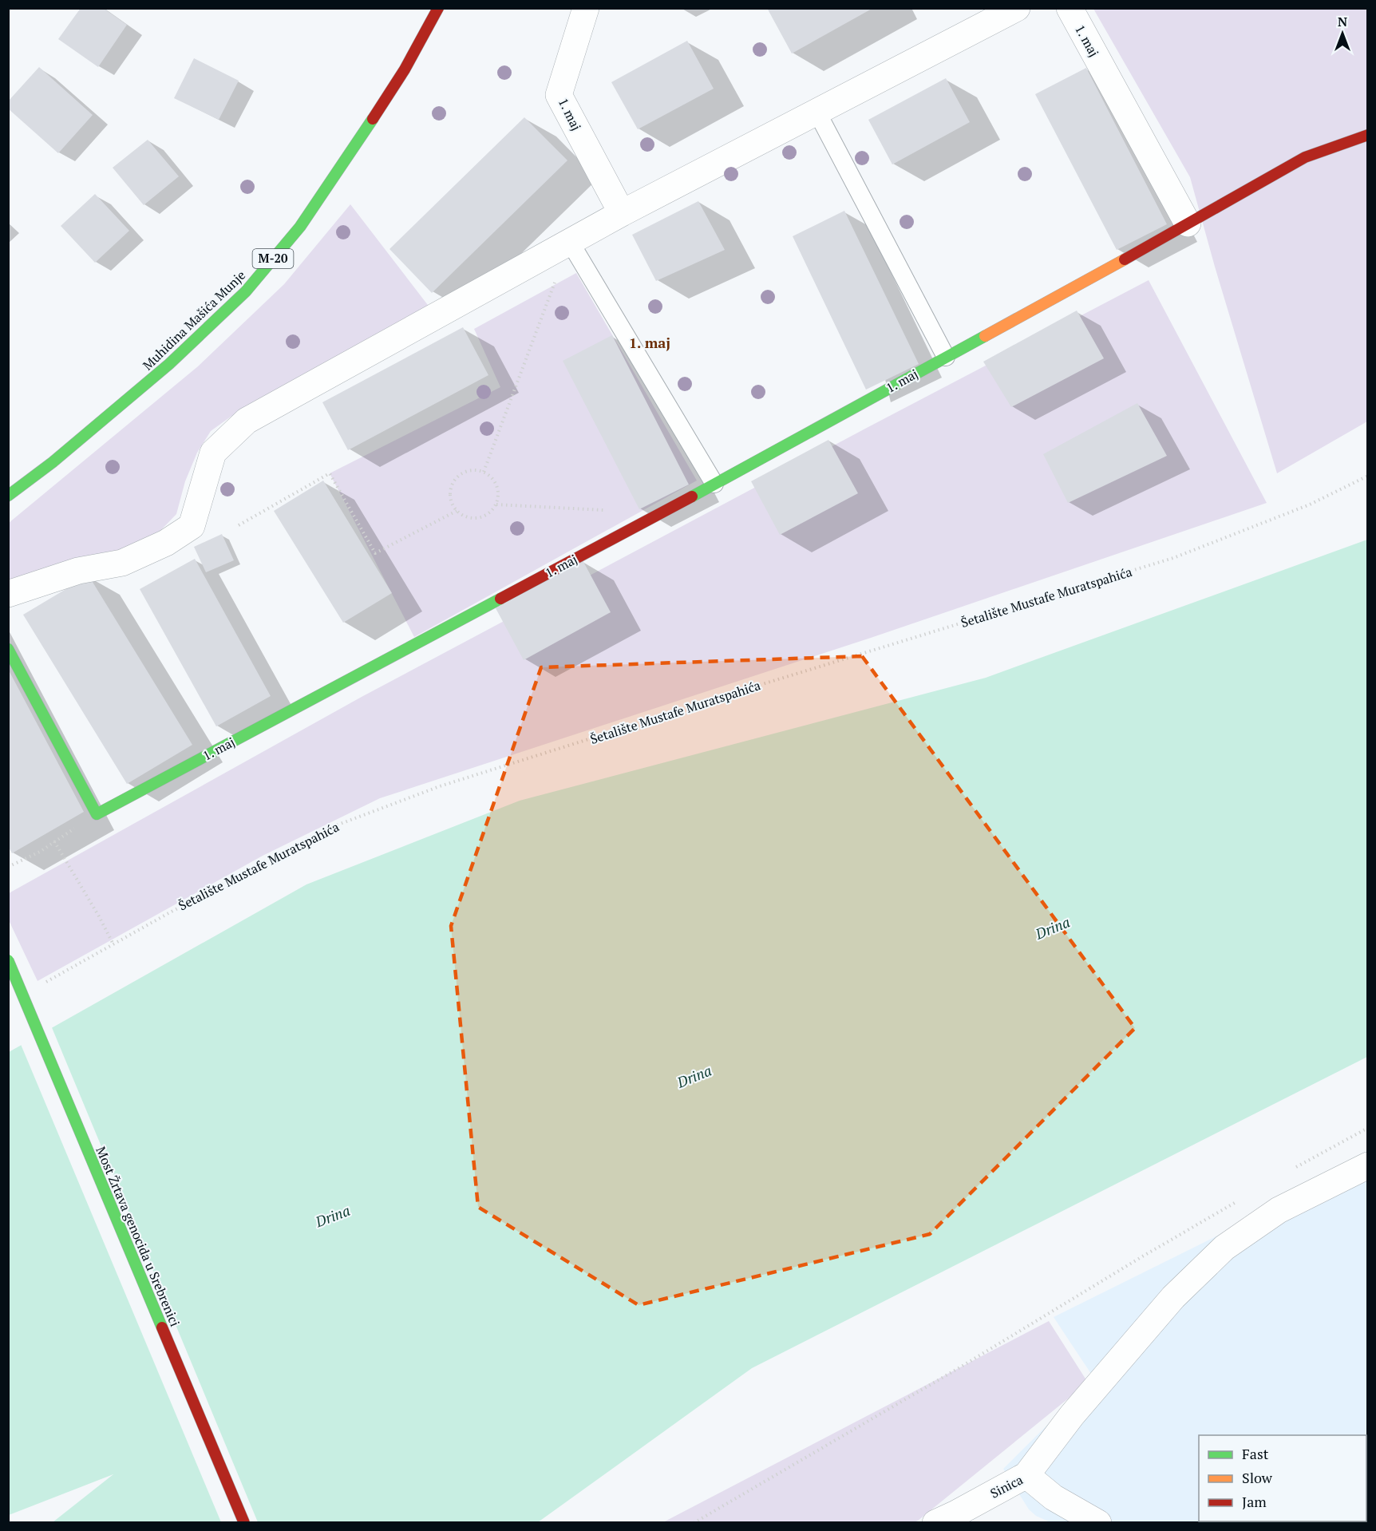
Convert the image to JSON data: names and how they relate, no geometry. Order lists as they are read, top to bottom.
{
  "streets": {
    "street": [
      "1. maj",
      "M-20",
      "Muhidina Mašića Munje",
      "Most Žrtava genocida u Srebrenici",
      "Sinica"
    ],
    "path": ["Šetalište Mustafe Muratspahića"]
  },
  "districts": ["1. maj"],
  "water": ["Drina"],
  "legend": ["Fast", "Slow", "Jam"],
  "north": "top"
}
